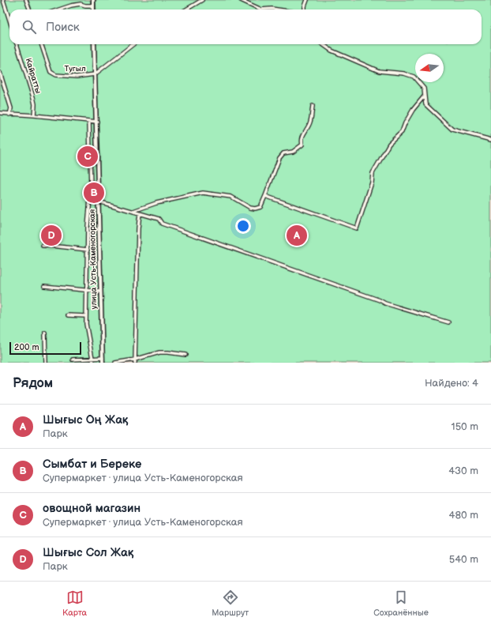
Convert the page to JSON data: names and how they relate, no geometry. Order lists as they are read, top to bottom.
{
  "streets": {
    "street": ["Тугыл", "Кайратты", "улица Усть-Каменогорская"]
  },
  "crossings": [
    ["Тугыл", "улица Усть-Каменогорская"]
  ],
  "scale_bar": "200 m",
  "north": "left",
  "page": {
    "search": "Поиск",
    "pins": [
      "C",
      "B",
      "A",
      "D"
    ],
    "scale": "200 m",
    "heading": ["Рядом", "Найдено: 4"],
    "list": [
      {
        "mark": "A",
        "name": "Шығыс Оң Жақ",
        "note": "Парк",
        "value": "150 m"
      },
      {
        "mark": "B",
        "name": "Сымбат и Береке",
        "note": "Супермаркет · улица Усть-Каменогорская",
        "value": "430 m"
      },
      {
        "mark": "C",
        "name": "овощной магазин",
        "note": "Супермаркет · улица Усть-Каменогорская",
        "value": "480 m"
      },
      {
        "mark": "D",
        "name": "Шығыс Сол Жақ",
        "note": "Парк",
        "value": "540 m"
      }
    ],
    "nav": ["Карта", "Маршрут", "Сохранённые"]
  }
}
